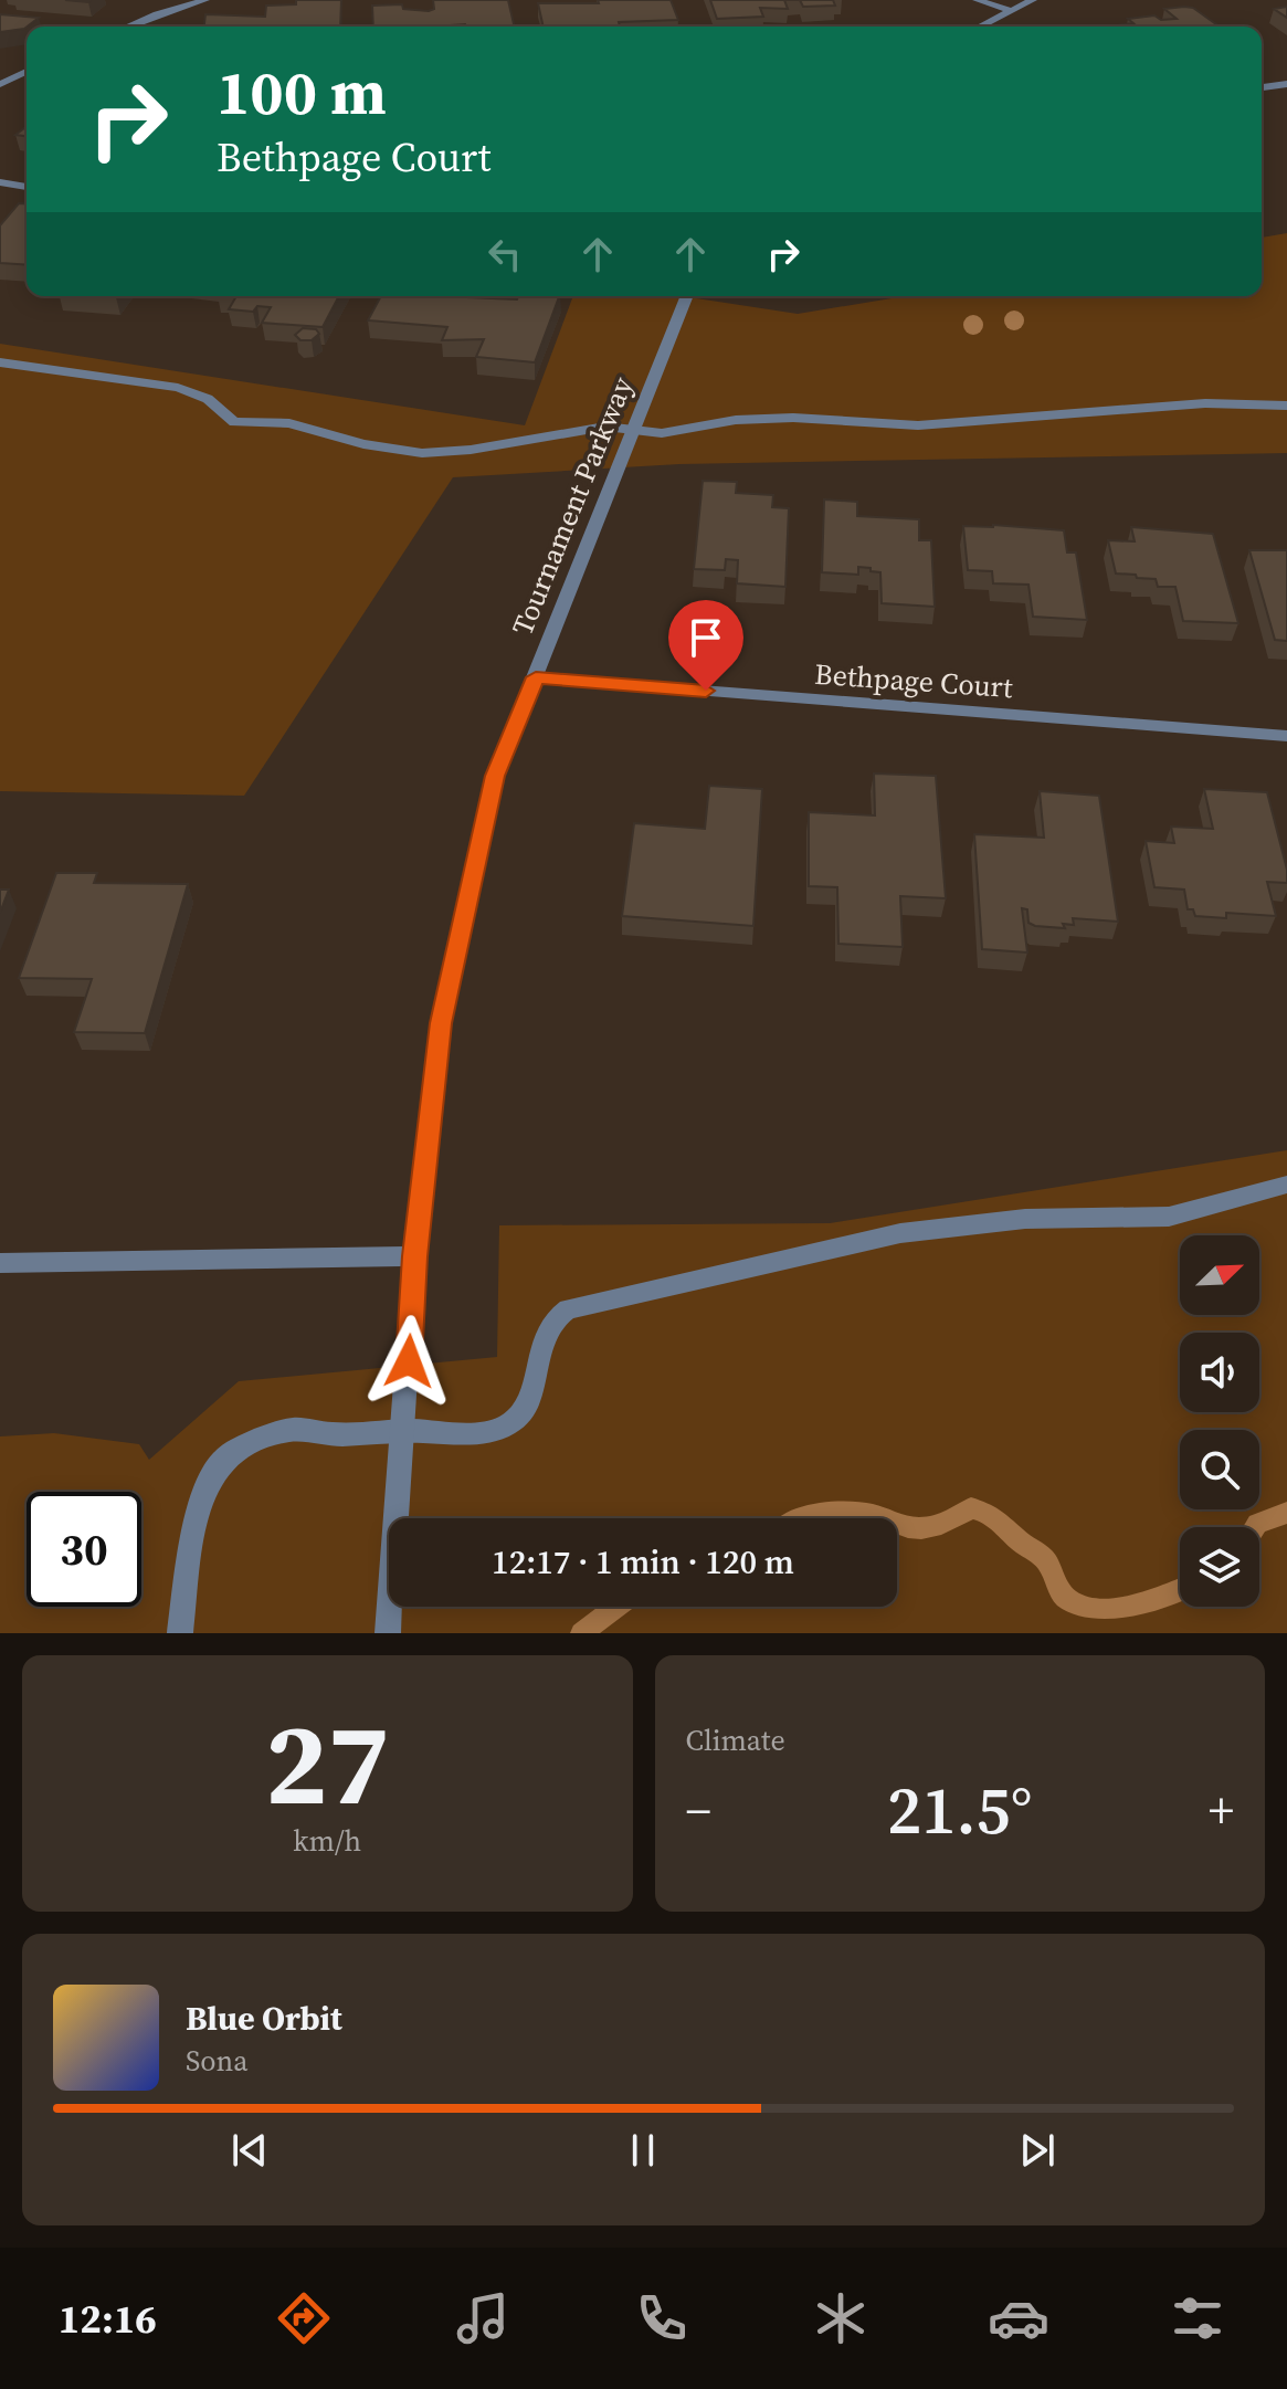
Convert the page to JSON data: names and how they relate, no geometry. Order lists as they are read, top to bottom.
{
  "streets": {
    "street": ["Tournament Parkway", "Bethpage Court"]
  },
  "crossings": [
    ["Tournament Parkway", "Bethpage Court"]
  ],
  "north": "top right",
  "page": {
    "turn": ["100 m", "Bethpage Court"],
    "limit": "30",
    "trip": "12:17 · 1 min · 120 m",
    "tile": [
      ["27", "km/h"],
      "Climate"
    ],
    "heat": ["−", "21.5°", "+"],
    "song": ["Blue Orbit", "Sona"],
    "tabs": "12:16"
  }
}
